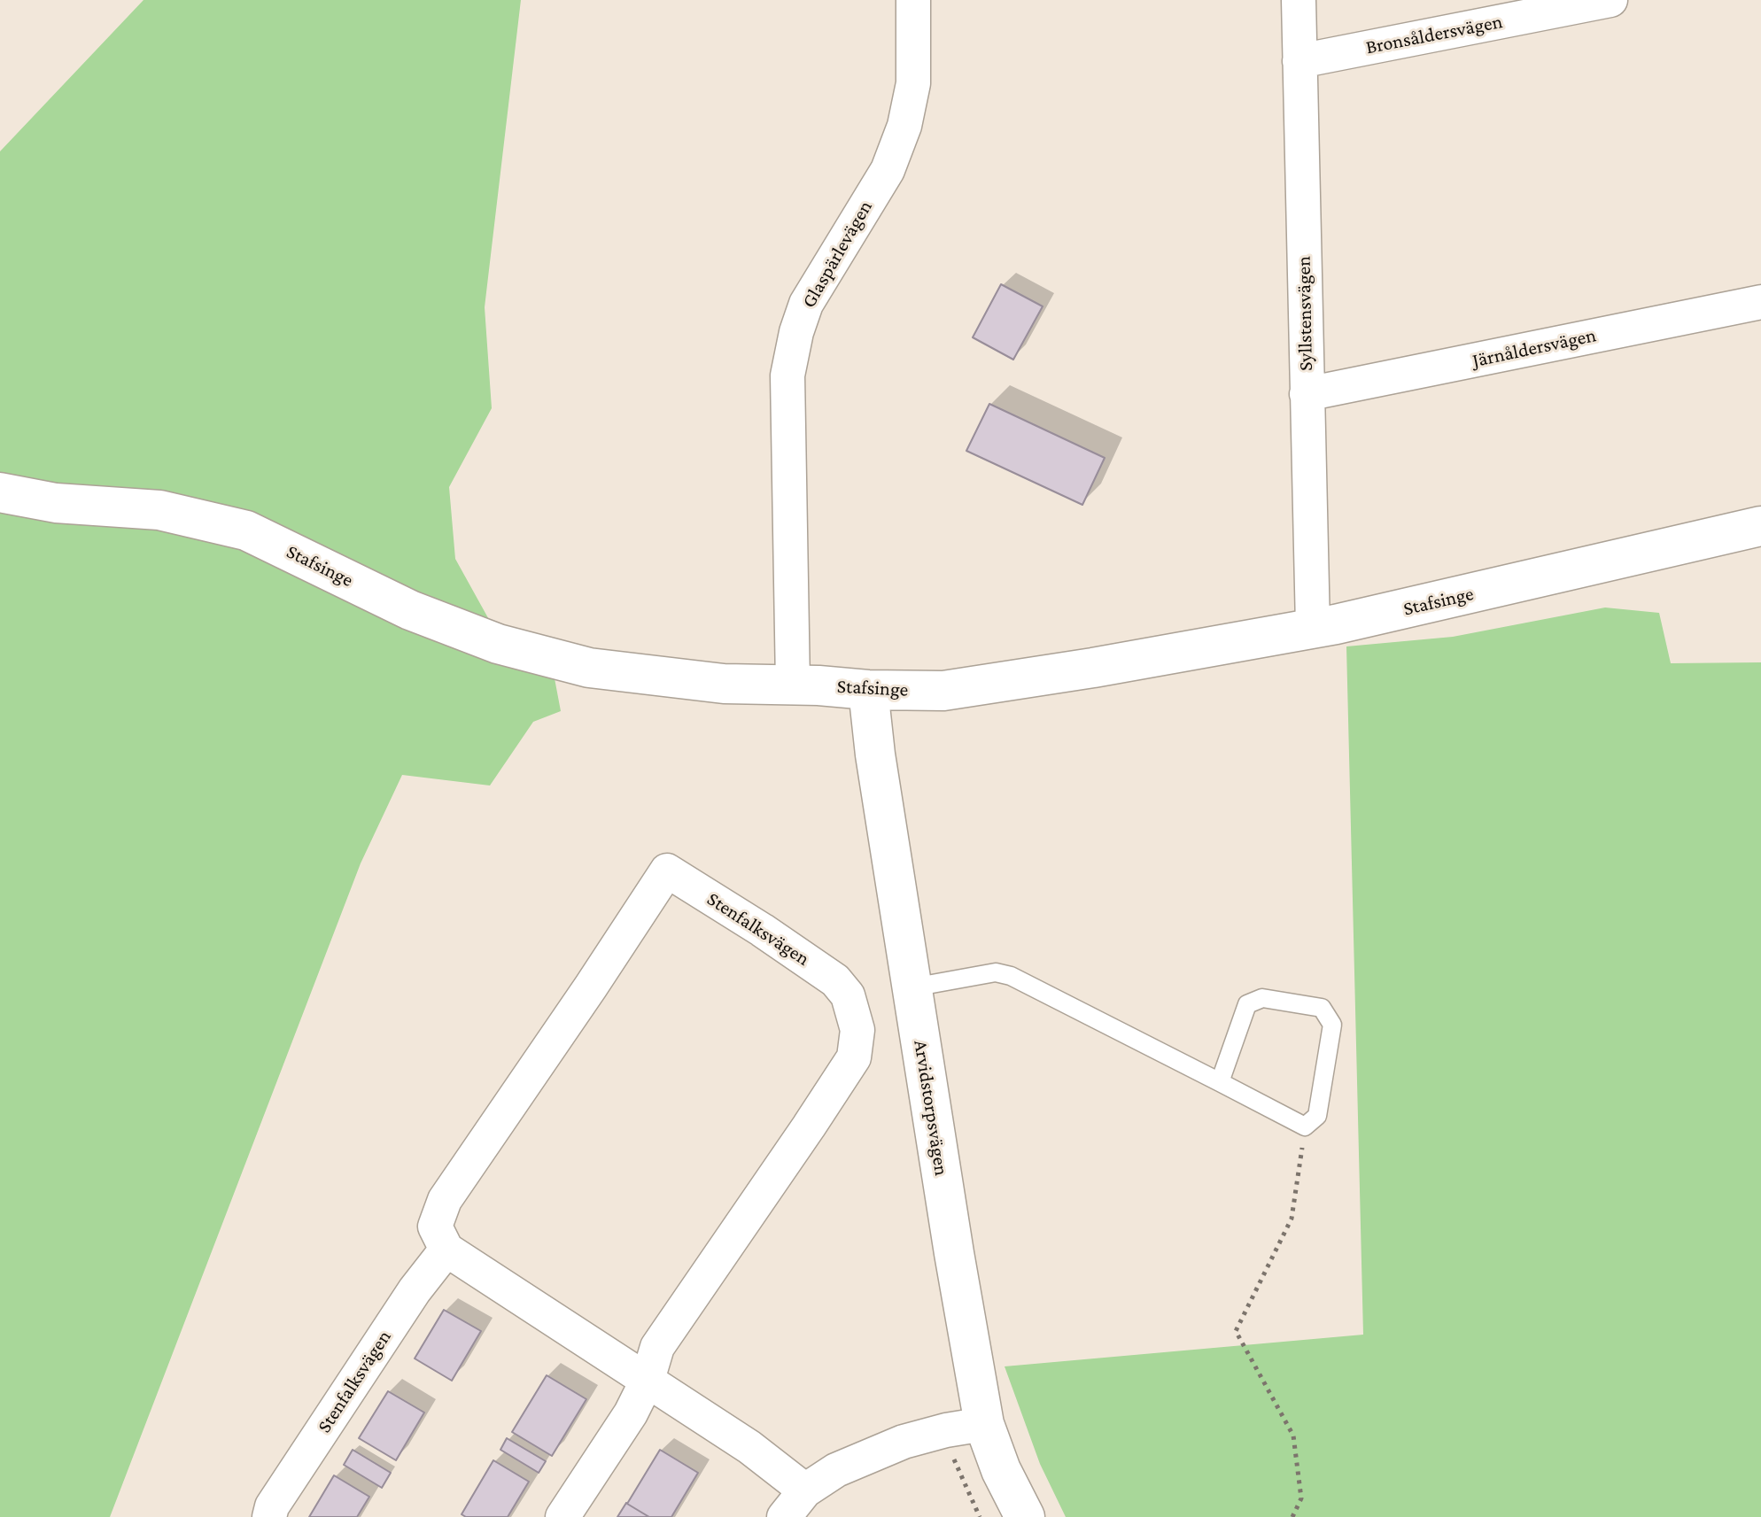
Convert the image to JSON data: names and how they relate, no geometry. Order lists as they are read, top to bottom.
{
  "streets": {
    "street": [
      "Bronsåldersvägen",
      "Glaspärlevägen",
      "Syllstensvägen",
      "Järnåldersvägen",
      "Stafsinge",
      "Stenfalksvägen",
      "Arvidstorpsvägen"
    ]
  },
  "crossings": [
    ["Bronsåldersvägen", "Syllstensvägen"],
    ["Glaspärlevägen", "Stafsinge"],
    ["Syllstensvägen", "Järnåldersvägen"],
    ["Syllstensvägen", "Stafsinge"],
    ["Stafsinge", "Arvidstorpsvägen"]
  ]
}
